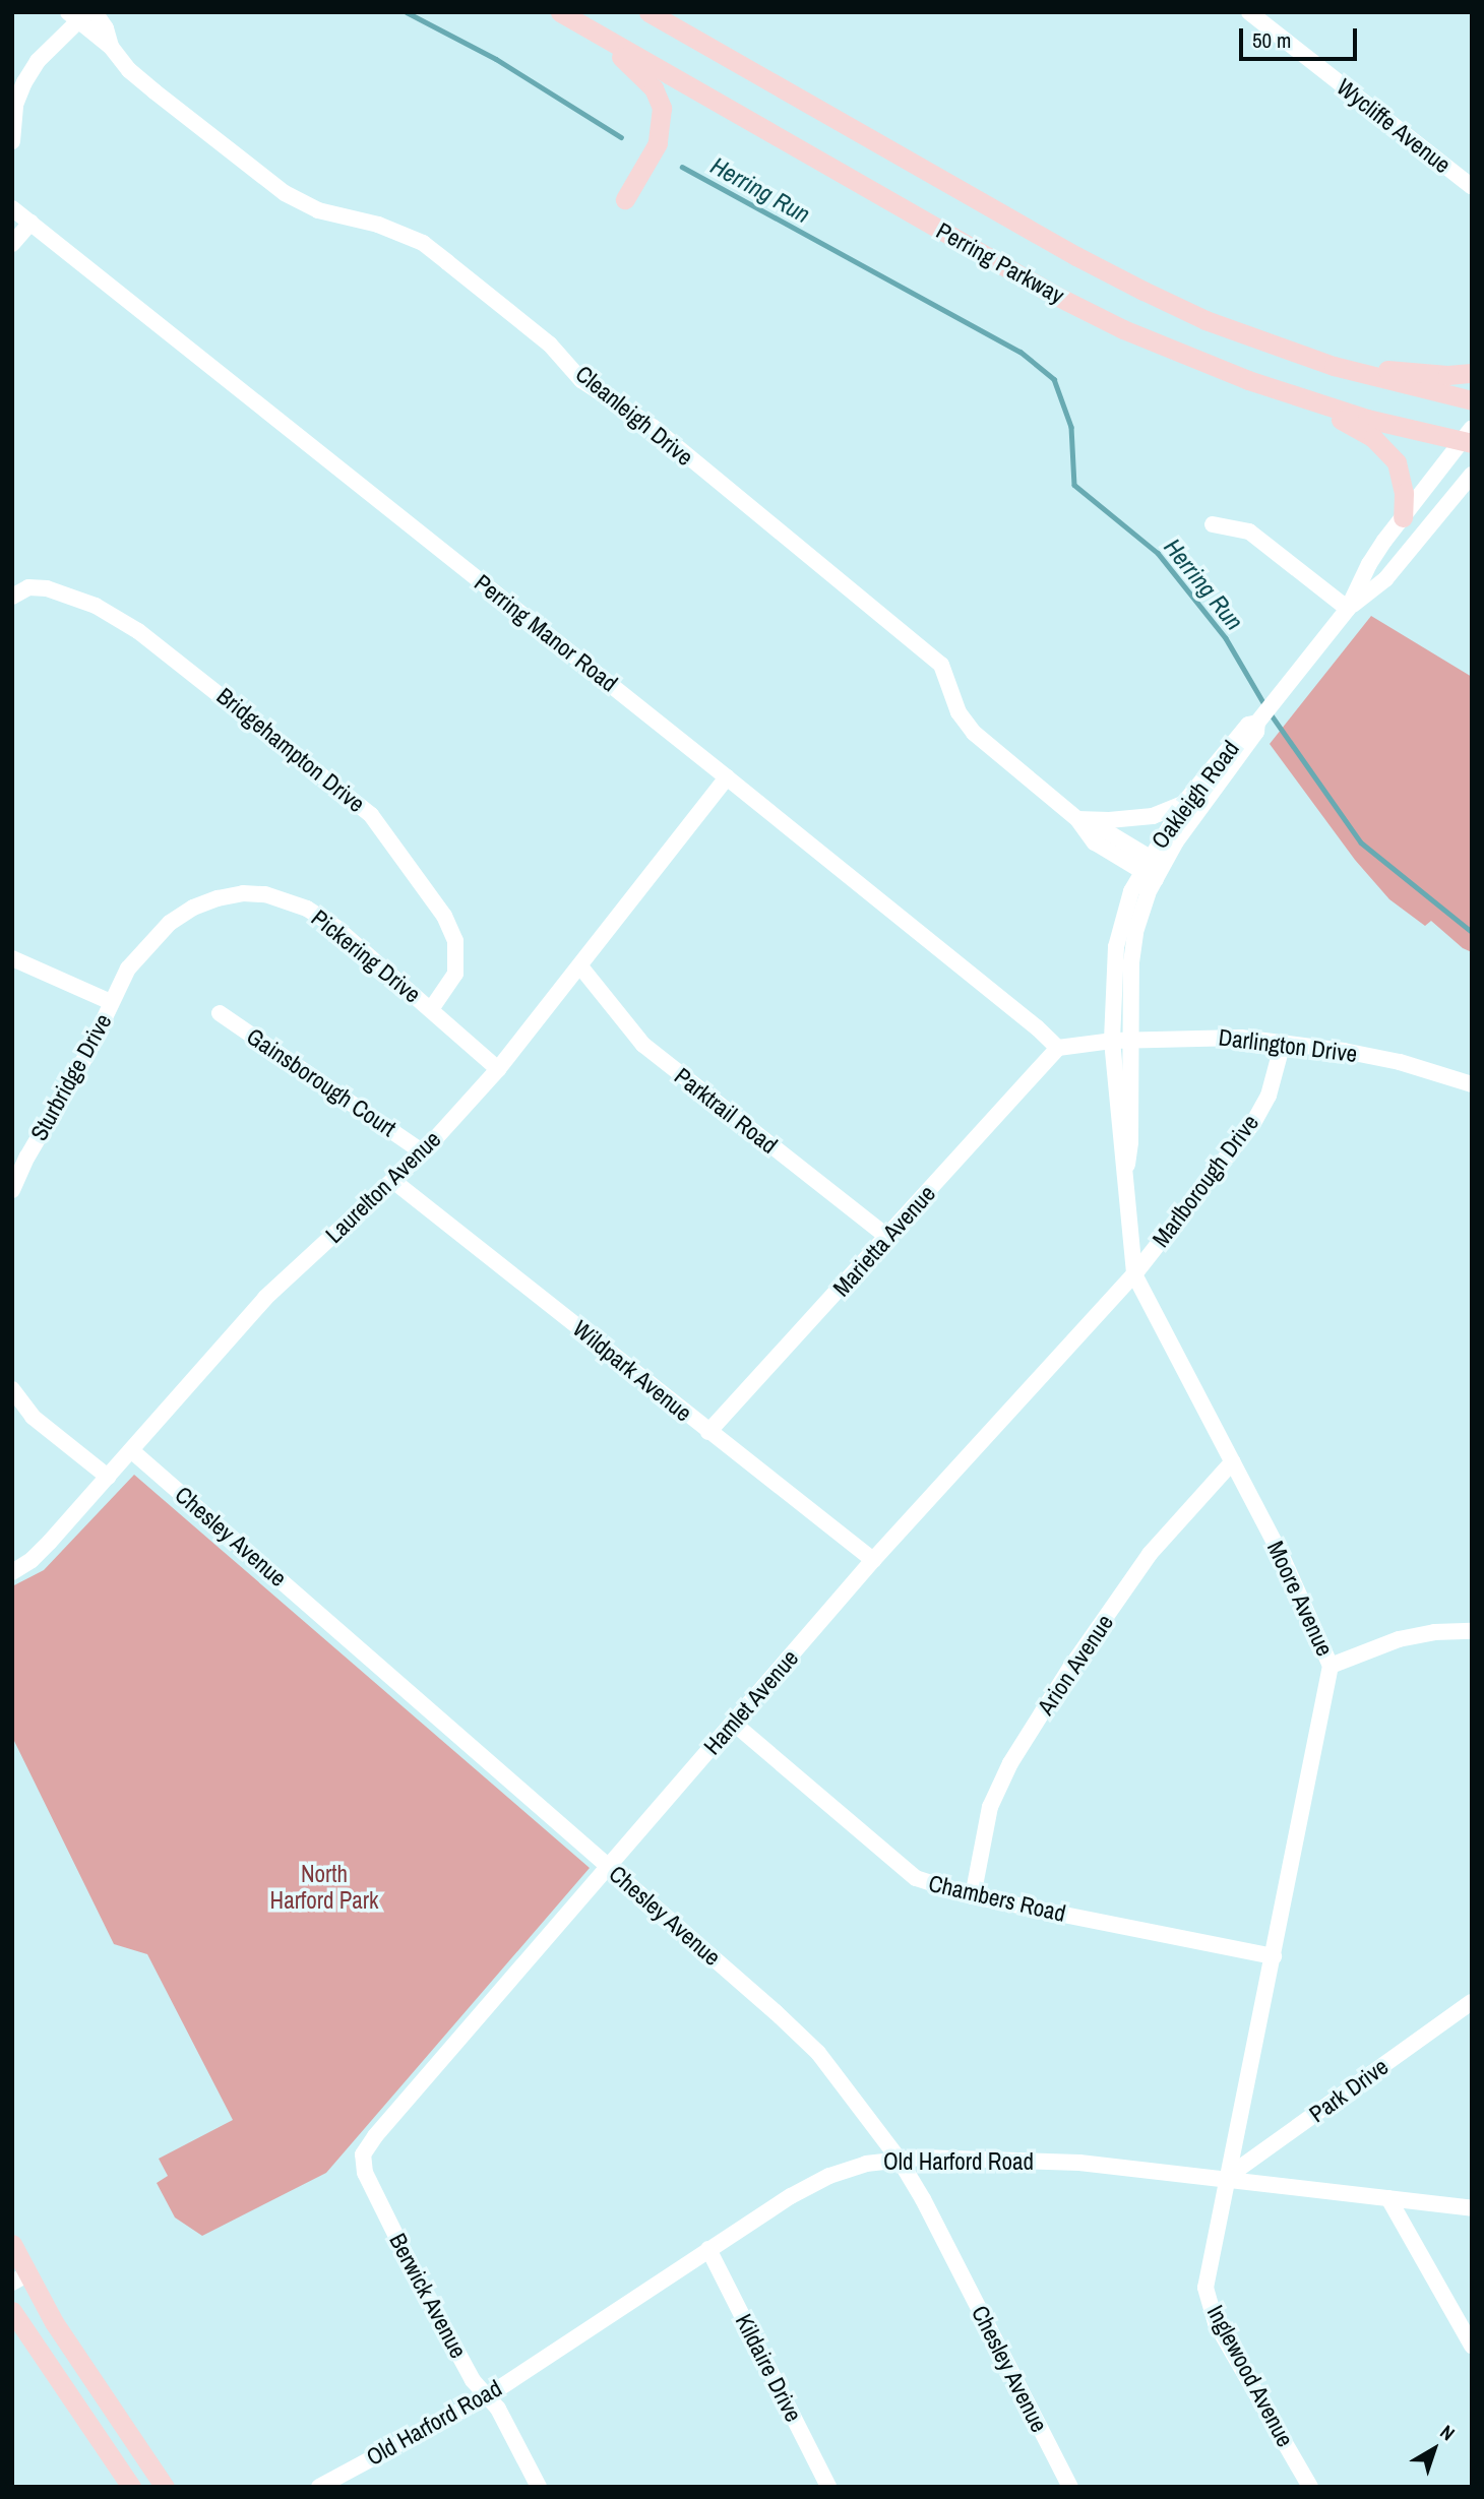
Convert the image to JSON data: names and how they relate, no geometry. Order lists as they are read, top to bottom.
{
  "streets": {
    "main road": ["Perring Parkway"],
    "street": [
      "Wycliffe Avenue",
      "Cleanleigh Drive",
      "Perring Manor Road",
      "Bridgehampton Drive",
      "Oakleigh Road",
      "Pickering Drive",
      "Darlington Drive",
      "Sturbridge Drive",
      "Gainsborough Court",
      "Parktrail Road",
      "Marlborough Drive",
      "Laurelton Avenue",
      "Marietta Avenue",
      "Wildpark Avenue",
      "Chesley Avenue",
      "Moore Avenue",
      "Arion Avenue",
      "Hamlet Avenue",
      "Chambers Road",
      "Park Drive",
      "Old Harford Road",
      "Berwick Avenue",
      "Kildaire Drive",
      "Inglewood Avenue"
    ]
  },
  "crossings": [
    ["Perring Parkway", "Oakleigh Road"],
    ["Cleanleigh Drive", "Oakleigh Road"],
    ["Perring Manor Road", "Darlington Drive"],
    ["Perring Manor Road", "Laurelton Avenue"],
    ["Perring Manor Road", "Marietta Avenue"],
    ["Bridgehampton Drive", "Pickering Drive"],
    ["Oakleigh Road", "Darlington Drive"],
    ["Oakleigh Road", "Moore Avenue"],
    ["Pickering Drive", "Sturbridge Drive"],
    ["Pickering Drive", "Laurelton Avenue"],
    ["Darlington Drive", "Marlborough Drive"],
    ["Darlington Drive", "Marietta Avenue"],
    ["Darlington Drive", "Moore Avenue"],
    ["Gainsborough Court", "Laurelton Avenue"],
    ["Parktrail Road", "Laurelton Avenue"],
    ["Parktrail Road", "Marietta Avenue"],
    ["Marlborough Drive", "Moore Avenue"],
    ["Marlborough Drive", "Hamlet Avenue"],
    ["Laurelton Avenue", "Wildpark Avenue"],
    ["Laurelton Avenue", "Chesley Avenue"],
    ["Marietta Avenue", "Wildpark Avenue"],
    ["Wildpark Avenue", "Hamlet Avenue"],
    ["Chesley Avenue", "Hamlet Avenue"],
    ["Chesley Avenue", "Old Harford Road"],
    ["Moore Avenue", "Arion Avenue"],
    ["Moore Avenue", "Hamlet Avenue"],
    ["Moore Avenue", "Chambers Road"],
    ["Moore Avenue", "Park Drive"],
    ["Moore Avenue", "Old Harford Road"],
    ["Moore Avenue", "Inglewood Avenue"],
    ["Arion Avenue", "Chambers Road"],
    ["Hamlet Avenue", "Chambers Road"],
    ["Hamlet Avenue", "Berwick Avenue"],
    ["Park Drive", "Old Harford Road"],
    ["Park Drive", "Inglewood Avenue"],
    ["Old Harford Road", "Berwick Avenue"],
    ["Old Harford Road", "Kildaire Drive"],
    ["Old Harford Road", "Inglewood Avenue"]
  ],
  "water": ["Herring Run"],
  "parks": ["North Harford Park"],
  "scale_bar": "50 m",
  "north": "top right"
}
